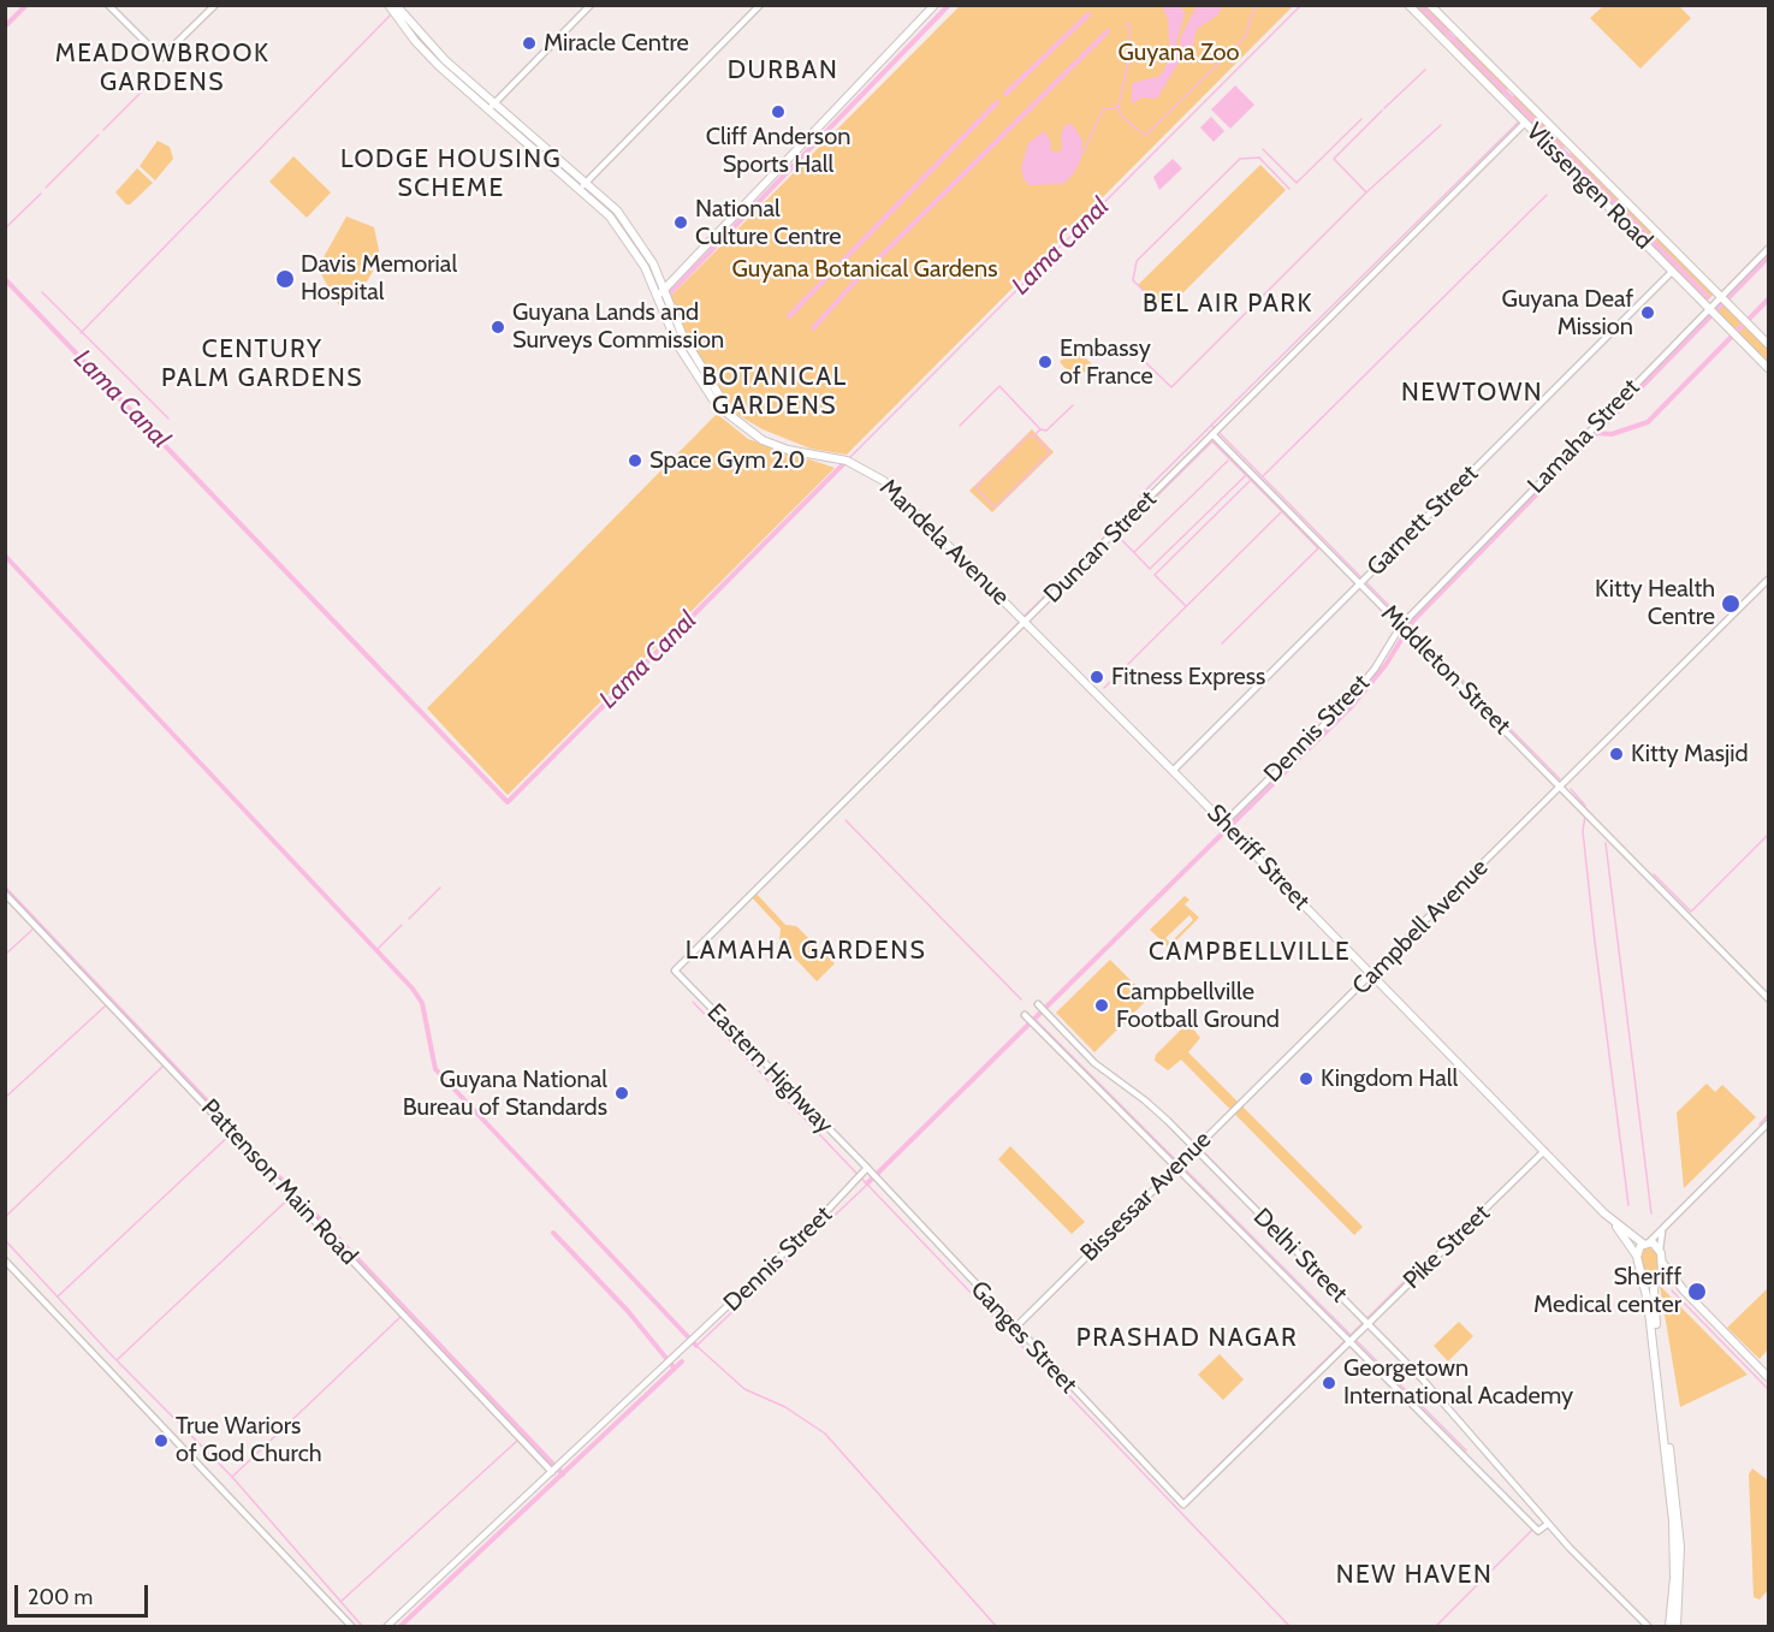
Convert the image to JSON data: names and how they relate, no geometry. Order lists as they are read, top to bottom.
{
  "streets": {
    "main road": ["Vlissengen Road", "Mandela Avenue", "Sheriff Street"],
    "street": [
      "Lamaha Street",
      "Garnett Street",
      "Duncan Street",
      "Middleton Street",
      "Dennis Street",
      "Campbell Avenue",
      "Eastern Highway",
      "Pattenson Main Road",
      "Bissessar Avenue",
      "Pike Street",
      "Delhi Street",
      "Ganges Street"
    ]
  },
  "crossings": [
    ["Vlissengen Road", "Lamaha Street"],
    ["Vlissengen Road", "Garnett Street"],
    ["Vlissengen Road", "Duncan Street"],
    ["Lamaha Street", "Middleton Street"],
    ["Lamaha Street", "Dennis Street"],
    ["Garnett Street", "Middleton Street"],
    ["Garnett Street", "Sheriff Street"],
    ["Mandela Avenue", "Duncan Street"],
    ["Mandela Avenue", "Sheriff Street"],
    ["Duncan Street", "Middleton Street"],
    ["Duncan Street", "Sheriff Street"],
    ["Duncan Street", "Eastern Highway"],
    ["Middleton Street", "Dennis Street"],
    ["Middleton Street", "Campbell Avenue"],
    ["Dennis Street", "Sheriff Street"],
    ["Dennis Street", "Eastern Highway"],
    ["Dennis Street", "Pattenson Main Road"],
    ["Dennis Street", "Ganges Street"],
    ["Sheriff Street", "Campbell Avenue"],
    ["Sheriff Street", "Pike Street"],
    ["Campbell Avenue", "Bissessar Avenue"],
    ["Eastern Highway", "Ganges Street"],
    ["Bissessar Avenue", "Delhi Street"],
    ["Bissessar Avenue", "Ganges Street"],
    ["Pike Street", "Delhi Street"],
    ["Pike Street", "Ganges Street"]
  ],
  "districts": [
    "MEADOWBROOK GARDENS",
    "DURBAN",
    "LODGE HOUSING SCHEME",
    "BEL AIR PARK",
    "CENTURY PALM GARDENS",
    "BOTANICAL GARDENS",
    "NEWTOWN",
    "LAMAHA GARDENS",
    "CAMPBELLVILLE",
    "PRASHAD NAGAR",
    "NEW HAVEN"
  ],
  "water": ["Lama Canal"],
  "parks": ["Guyana Zoo", "Guyana Botanical Gardens"],
  "places": [
    "Miracle Centre",
    "Cliff Anderson Sports Hall",
    "National Culture Centre",
    "Davis Memorial Hospital",
    "Guyana Deaf Mission",
    "Guyana Lands and Surveys Commission",
    "Embassy of France",
    "Space Gym 2.0",
    "Kitty Health Centre",
    "Fitness Express",
    "Kitty Masjid",
    "Campbellville Football Ground",
    "Kingdom Hall",
    "Guyana National Bureau of Standards",
    "Sheriff Medical center",
    "Georgetown International Academy",
    "True Wariors of God Church"
  ],
  "scale_bar": "200 m"
}
